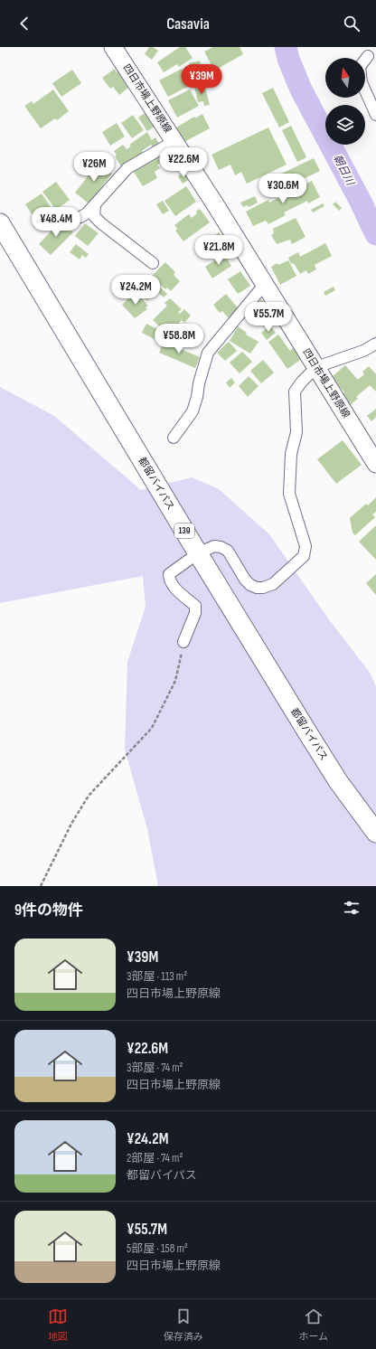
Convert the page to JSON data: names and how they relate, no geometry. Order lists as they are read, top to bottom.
{
  "streets": {
    "highway": ["都留バイパス", "139"],
    "main road": ["四日市場上野原線"]
  },
  "water": ["朝日川"],
  "north": "top",
  "page": {
    "header": "Casavia",
    "price": [
      "¥39M",
      "¥22.6M",
      "¥26M",
      "¥30.6M",
      "¥48.4M",
      "¥21.8M",
      "¥24.2M",
      "¥55.7M",
      "¥58.8M"
    ],
    "heading": "9件の物件",
    "list": [
      {
        "name": "¥39M",
        "note": "3部屋 · 113 m² · 四日市場上野原線"
      },
      {
        "name": "¥22.6M",
        "note": "3部屋 · 74 m² · 四日市場上野原線"
      },
      {
        "name": "¥24.2M",
        "note": "2部屋 · 74 m² · 都留バイパス"
      },
      {
        "name": "¥55.7M",
        "note": "5部屋 · 158 m² · 四日市場上野原線"
      }
    ],
    "tabs": ["地図", "保存済み", "ホーム"]
  }
}
